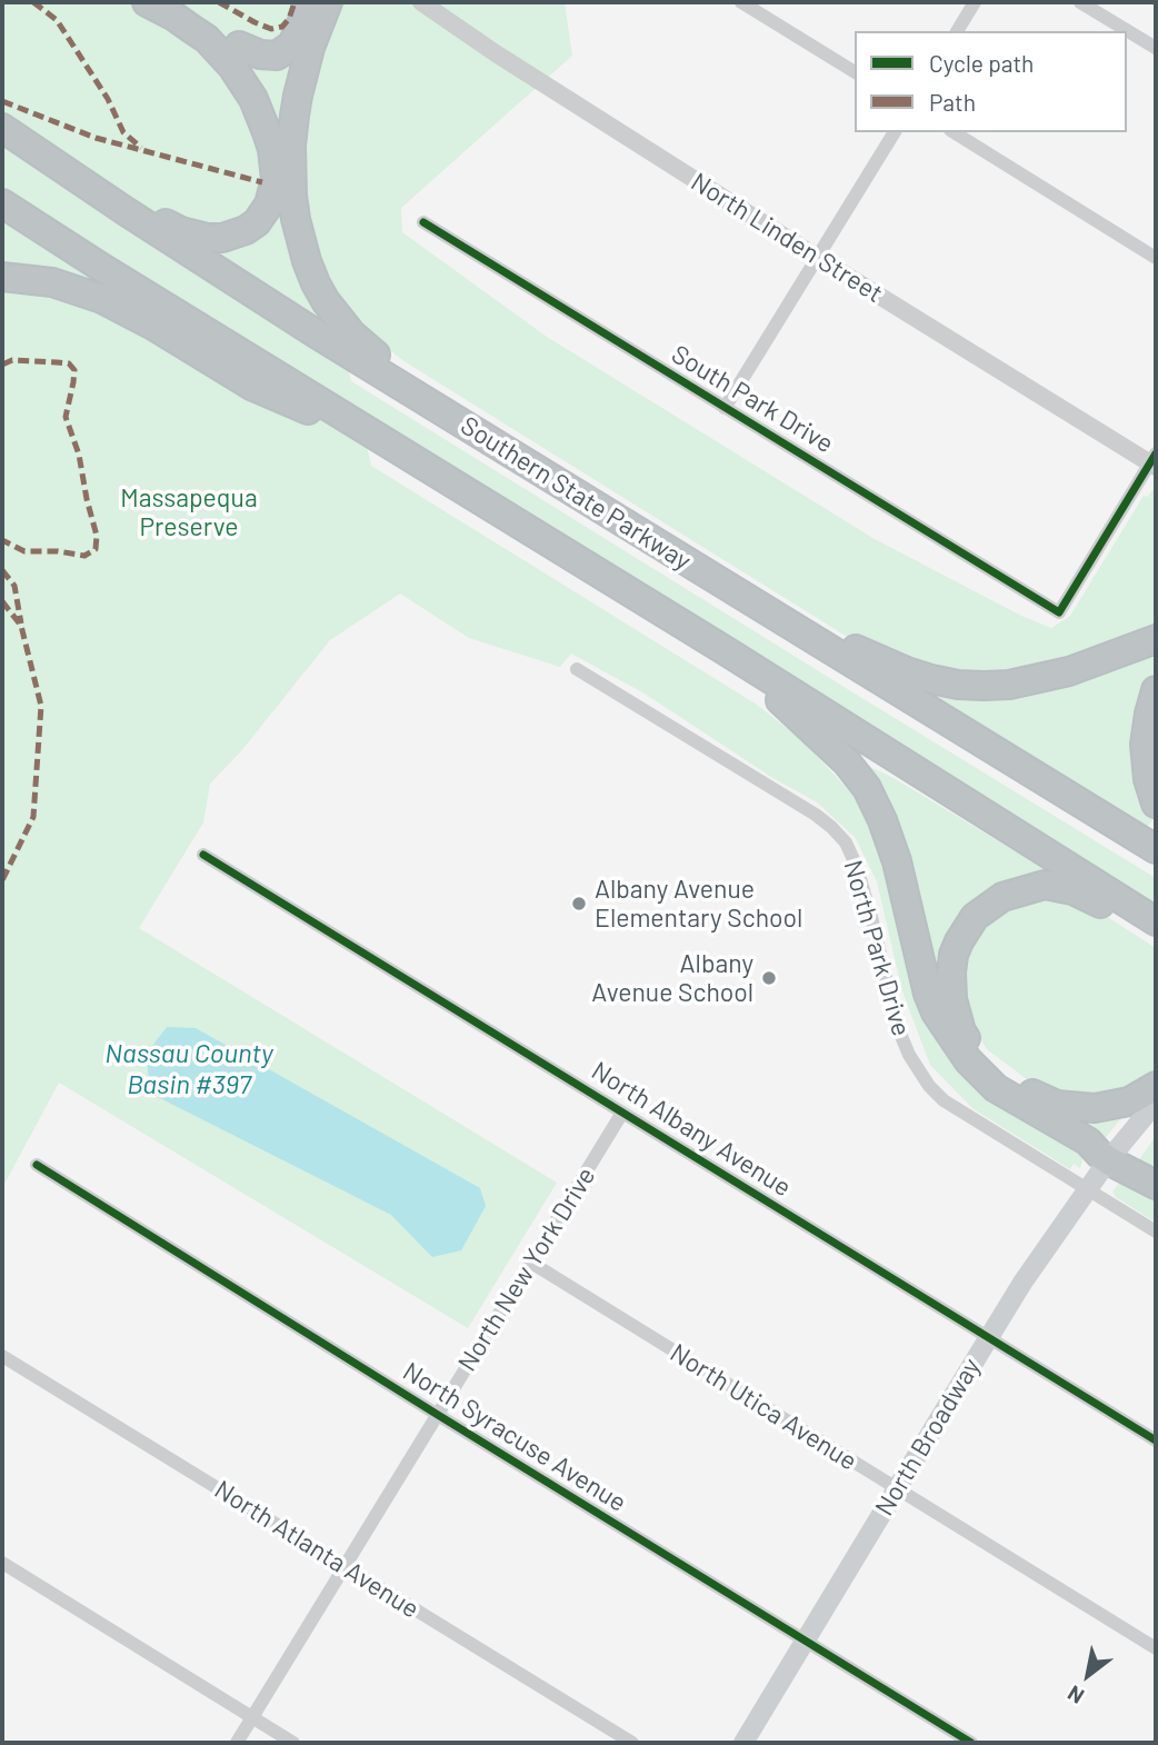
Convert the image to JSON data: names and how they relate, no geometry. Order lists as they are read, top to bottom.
{
  "streets": {
    "highway": ["Southern State Parkway"],
    "main road": ["North Broadway"],
    "street": [
      "North Linden Street",
      "South Park Drive",
      "North Park Drive",
      "North Albany Avenue",
      "North New York Drive",
      "North Utica Avenue",
      "North Syracuse Avenue",
      "North Atlanta Avenue"
    ]
  },
  "crossings": [
    ["North Linden Street", "South Park Drive"],
    ["North Park Drive", "North Broadway"],
    ["North Albany Avenue", "North New York Drive"],
    ["North Albany Avenue", "North Broadway"],
    ["North New York Drive", "North Utica Avenue"],
    ["North New York Drive", "North Syracuse Avenue"],
    ["North New York Drive", "North Atlanta Avenue"],
    ["North Utica Avenue", "North Broadway"],
    ["North Syracuse Avenue", "North Broadway"]
  ],
  "water": ["Nassau County Basin #397"],
  "parks": ["Massapequa Preserve"],
  "places": ["Albany Avenue Elementary School", "Albany Avenue School"],
  "legend": ["Cycle path", "Path"],
  "north": "bottom left"
}
